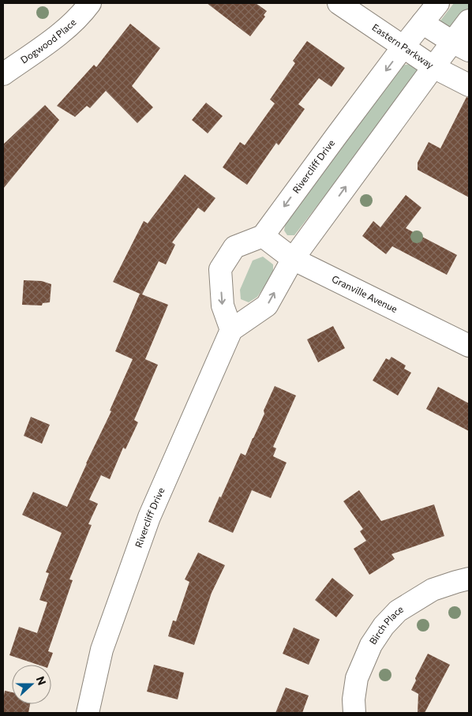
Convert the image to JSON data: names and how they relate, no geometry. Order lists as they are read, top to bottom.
{
  "streets": {
    "street": [
      "Dogwood Place",
      "Eastern Parkway",
      "Rivercliff Drive",
      "Granville Avenue",
      "Birch Place"
    ]
  },
  "crossings": [
    ["Eastern Parkway", "Rivercliff Drive"],
    ["Rivercliff Drive", "Granville Avenue"]
  ],
  "north": "right"
}
